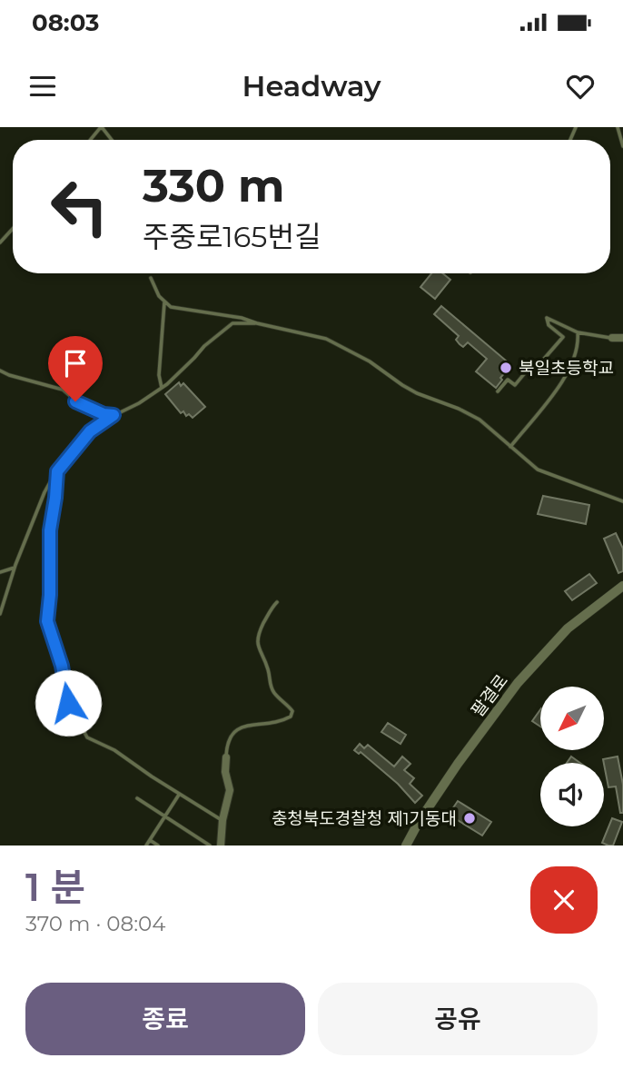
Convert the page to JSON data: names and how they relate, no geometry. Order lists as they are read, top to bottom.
{
  "streets": {
    "street": ["팔결로"]
  },
  "places": ["북일초등학교", "충청북도경찰청 제1기동대"],
  "north": "bottom left",
  "page": {
    "status": "08:03",
    "header": "Headway",
    "turn": ["330 m", "주중로165번길"],
    "heading": ["1 분", "370 m · 08:04"],
    "buttons": ["종료", "공유"]
  }
}
